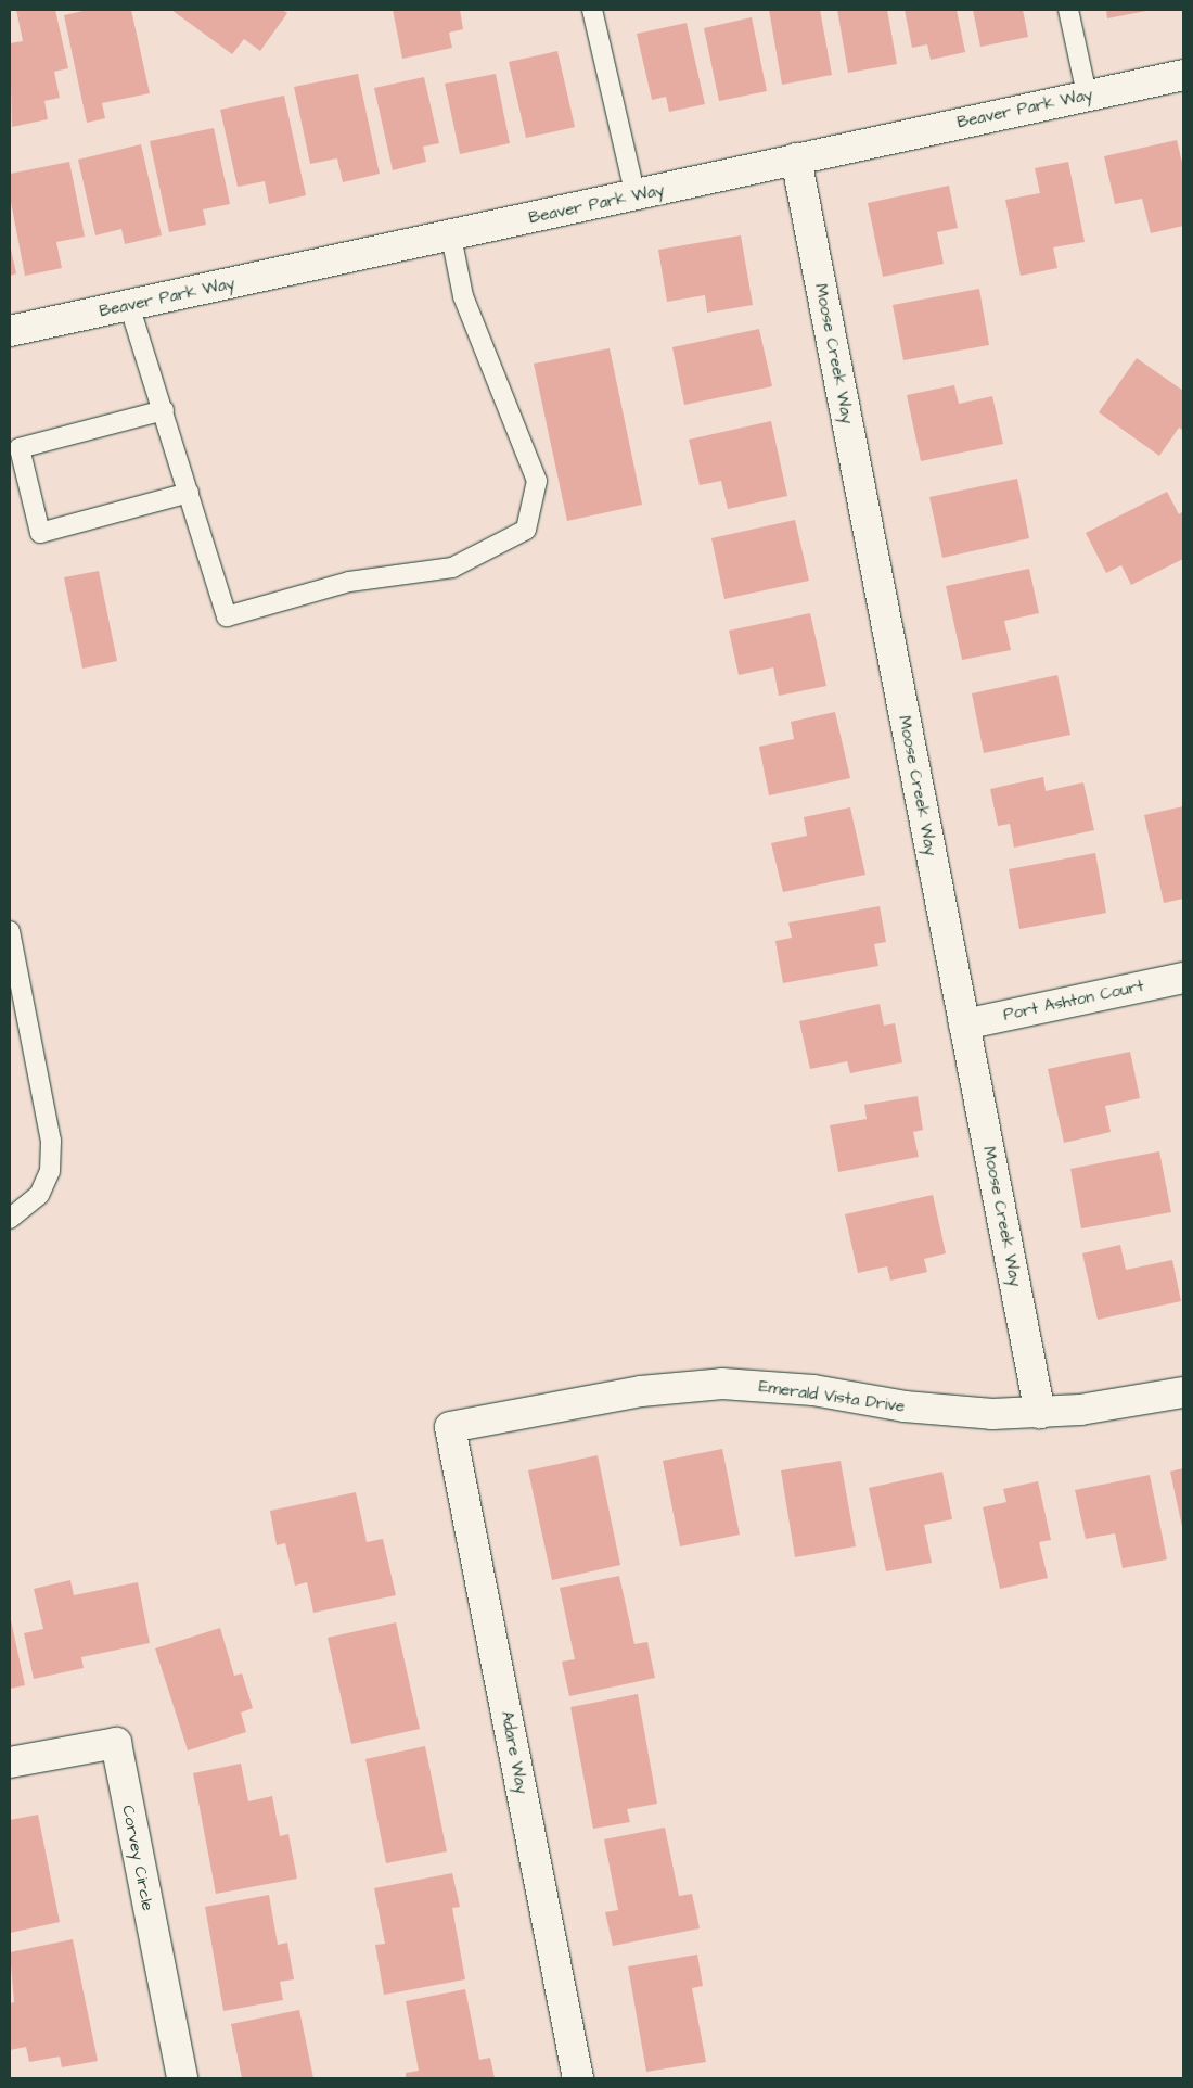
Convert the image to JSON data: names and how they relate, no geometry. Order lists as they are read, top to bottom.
{
  "streets": {
    "street": [
      "Beaver Park Way",
      "Moose Creek Way",
      "Port Ashton Court",
      "Emerald Vista Drive",
      "Adare Way",
      "Corvey Circle"
    ]
  },
  "crossings": [
    ["Beaver Park Way", "Moose Creek Way"],
    ["Moose Creek Way", "Port Ashton Court"],
    ["Moose Creek Way", "Emerald Vista Drive"],
    ["Emerald Vista Drive", "Adare Way"]
  ]
}
